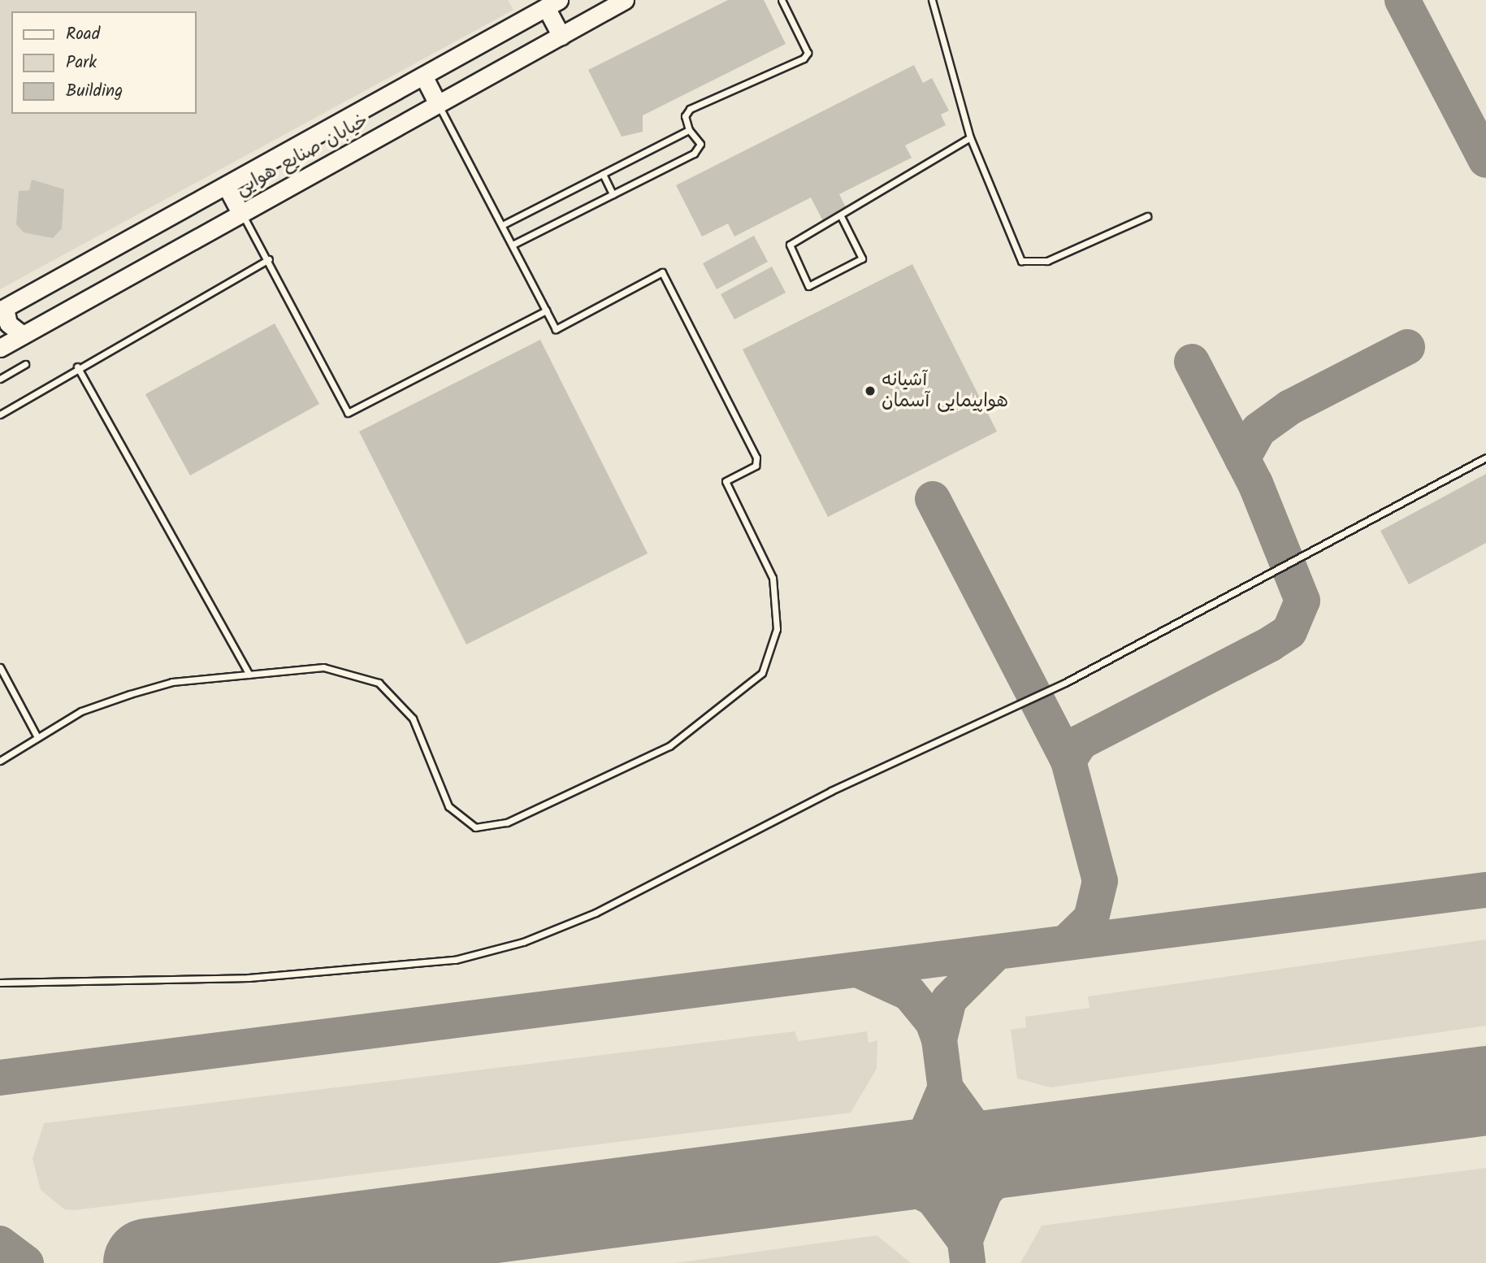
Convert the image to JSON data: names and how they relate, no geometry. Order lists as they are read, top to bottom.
{
  "streets": {
    "street": ["خیابان صنایع هوایی"]
  },
  "places": ["آشیانه هواپیمایی آسمان"],
  "legend": ["Road", "Park", "Building"]
}
